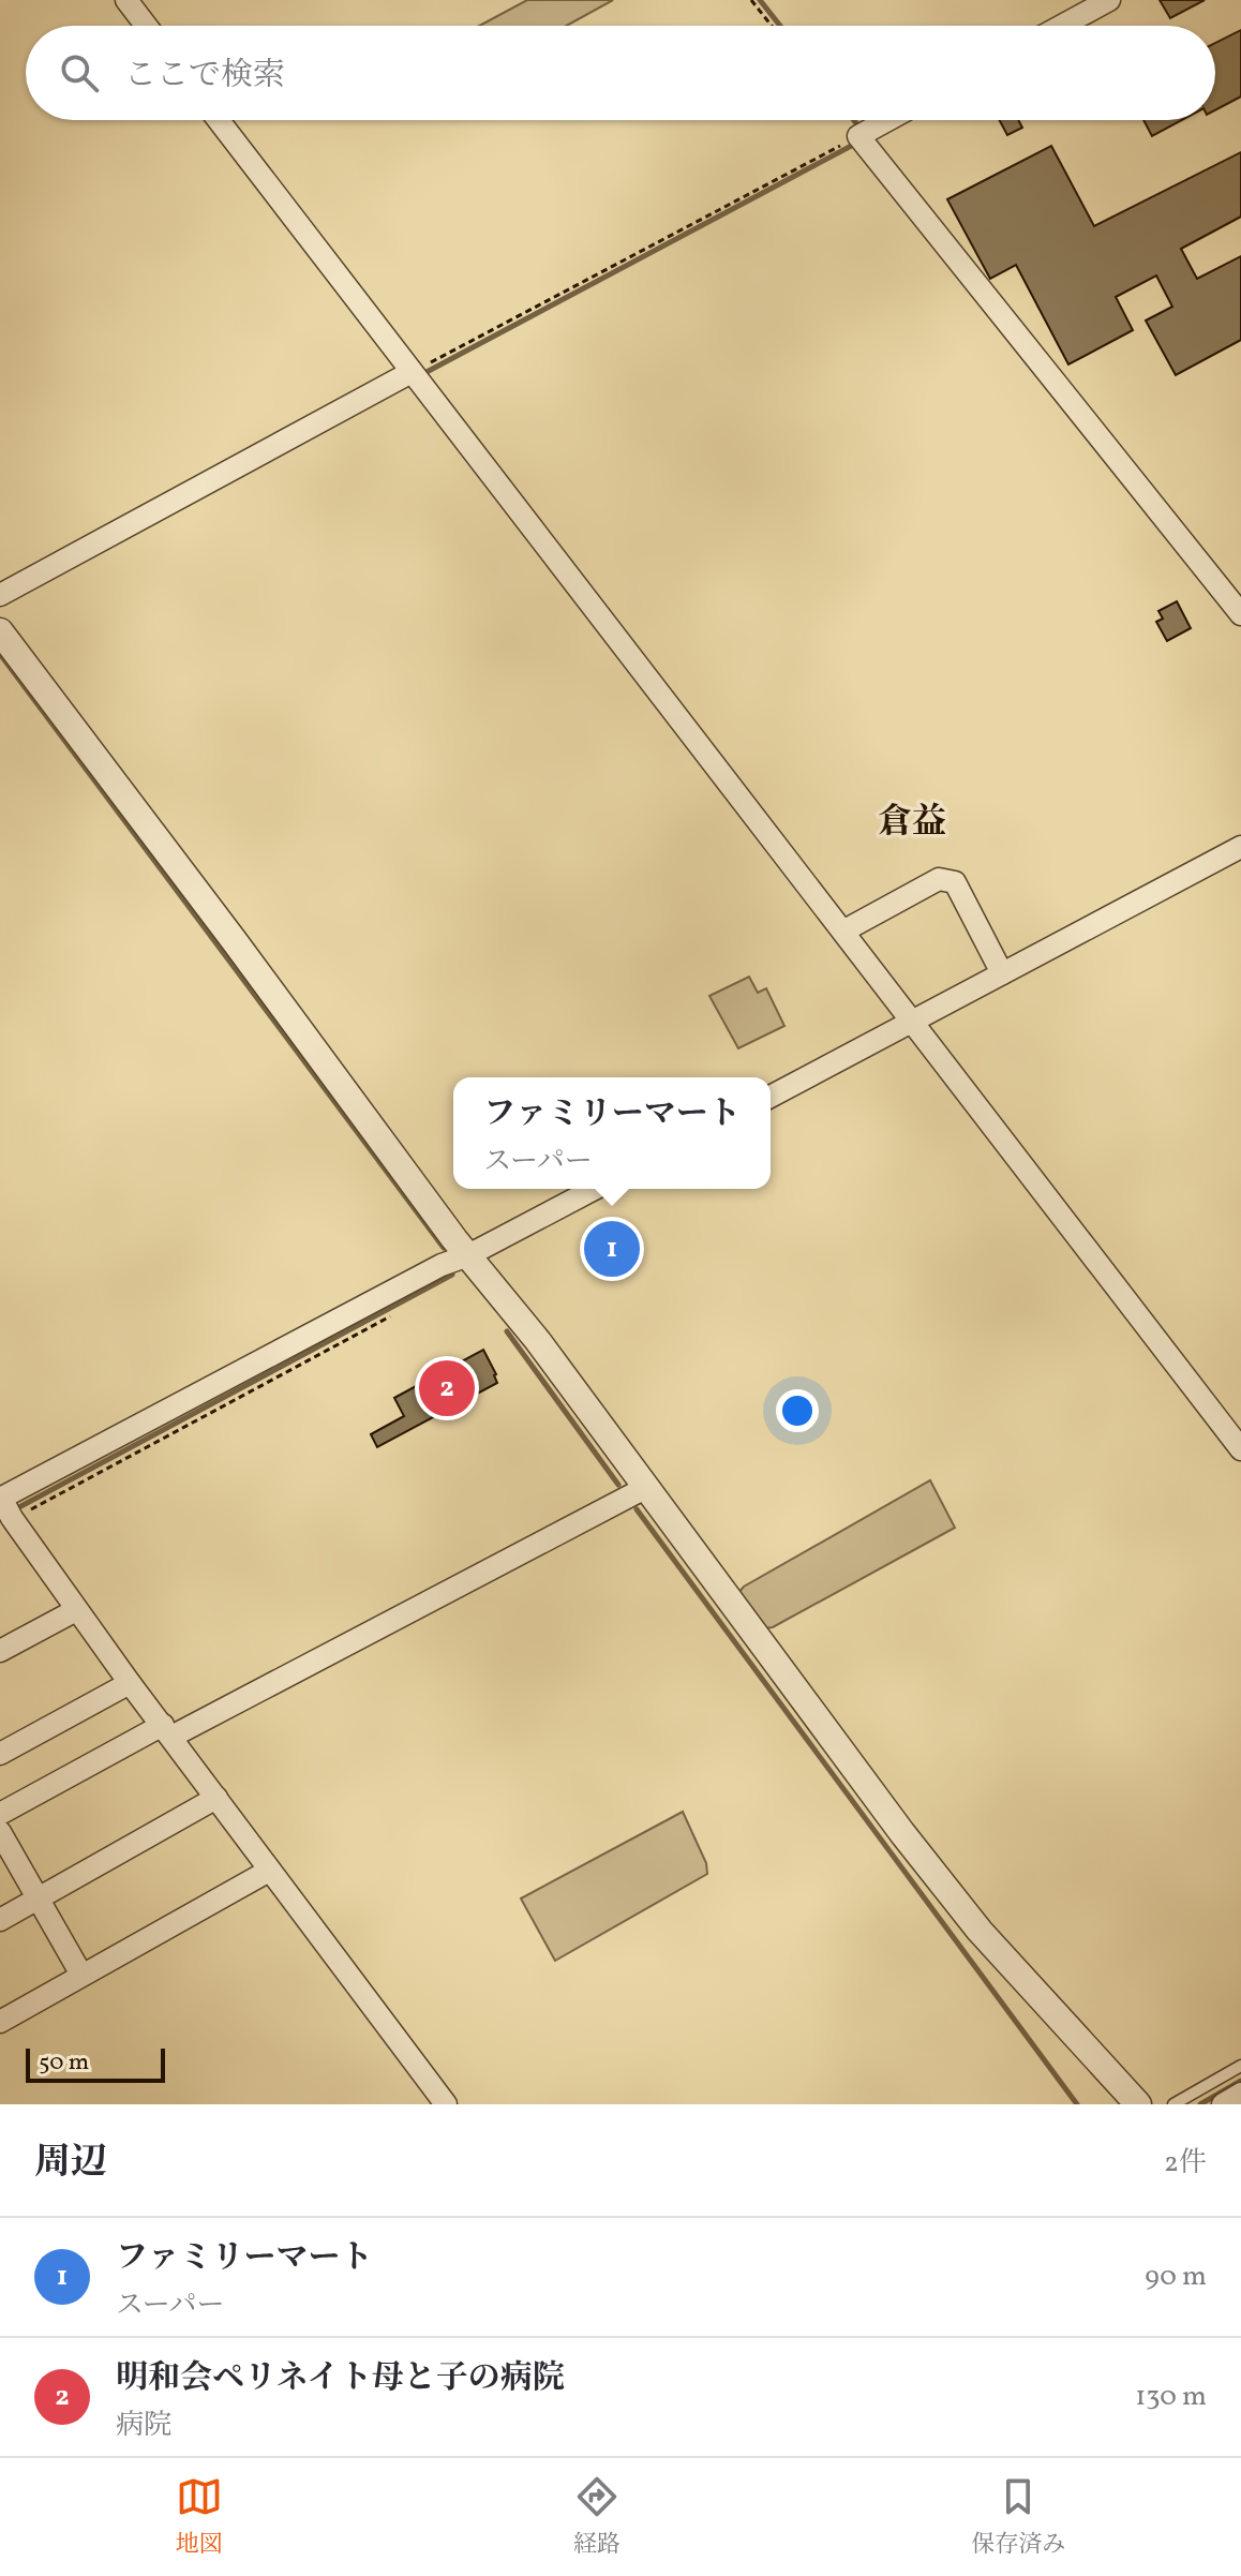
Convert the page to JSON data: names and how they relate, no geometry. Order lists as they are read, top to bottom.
{
  "districts": ["倉益"],
  "scale_bar": "50 m",
  "page": {
    "search": "ここで検索",
    "popup": ["ファミリーマート", "スーパー"],
    "pins": ["1", "2"],
    "scale": "50 m",
    "heading": ["周辺", "2件"],
    "list": [
      {
        "mark": "1",
        "name": "ファミリーマート",
        "note": "スーパー",
        "value": "90 m"
      },
      {
        "mark": "2",
        "name": "明和会ペリネイト母と子の病院",
        "note": "病院",
        "value": "130 m"
      }
    ],
    "nav": ["地図", "経路", "保存済み"]
  }
}
